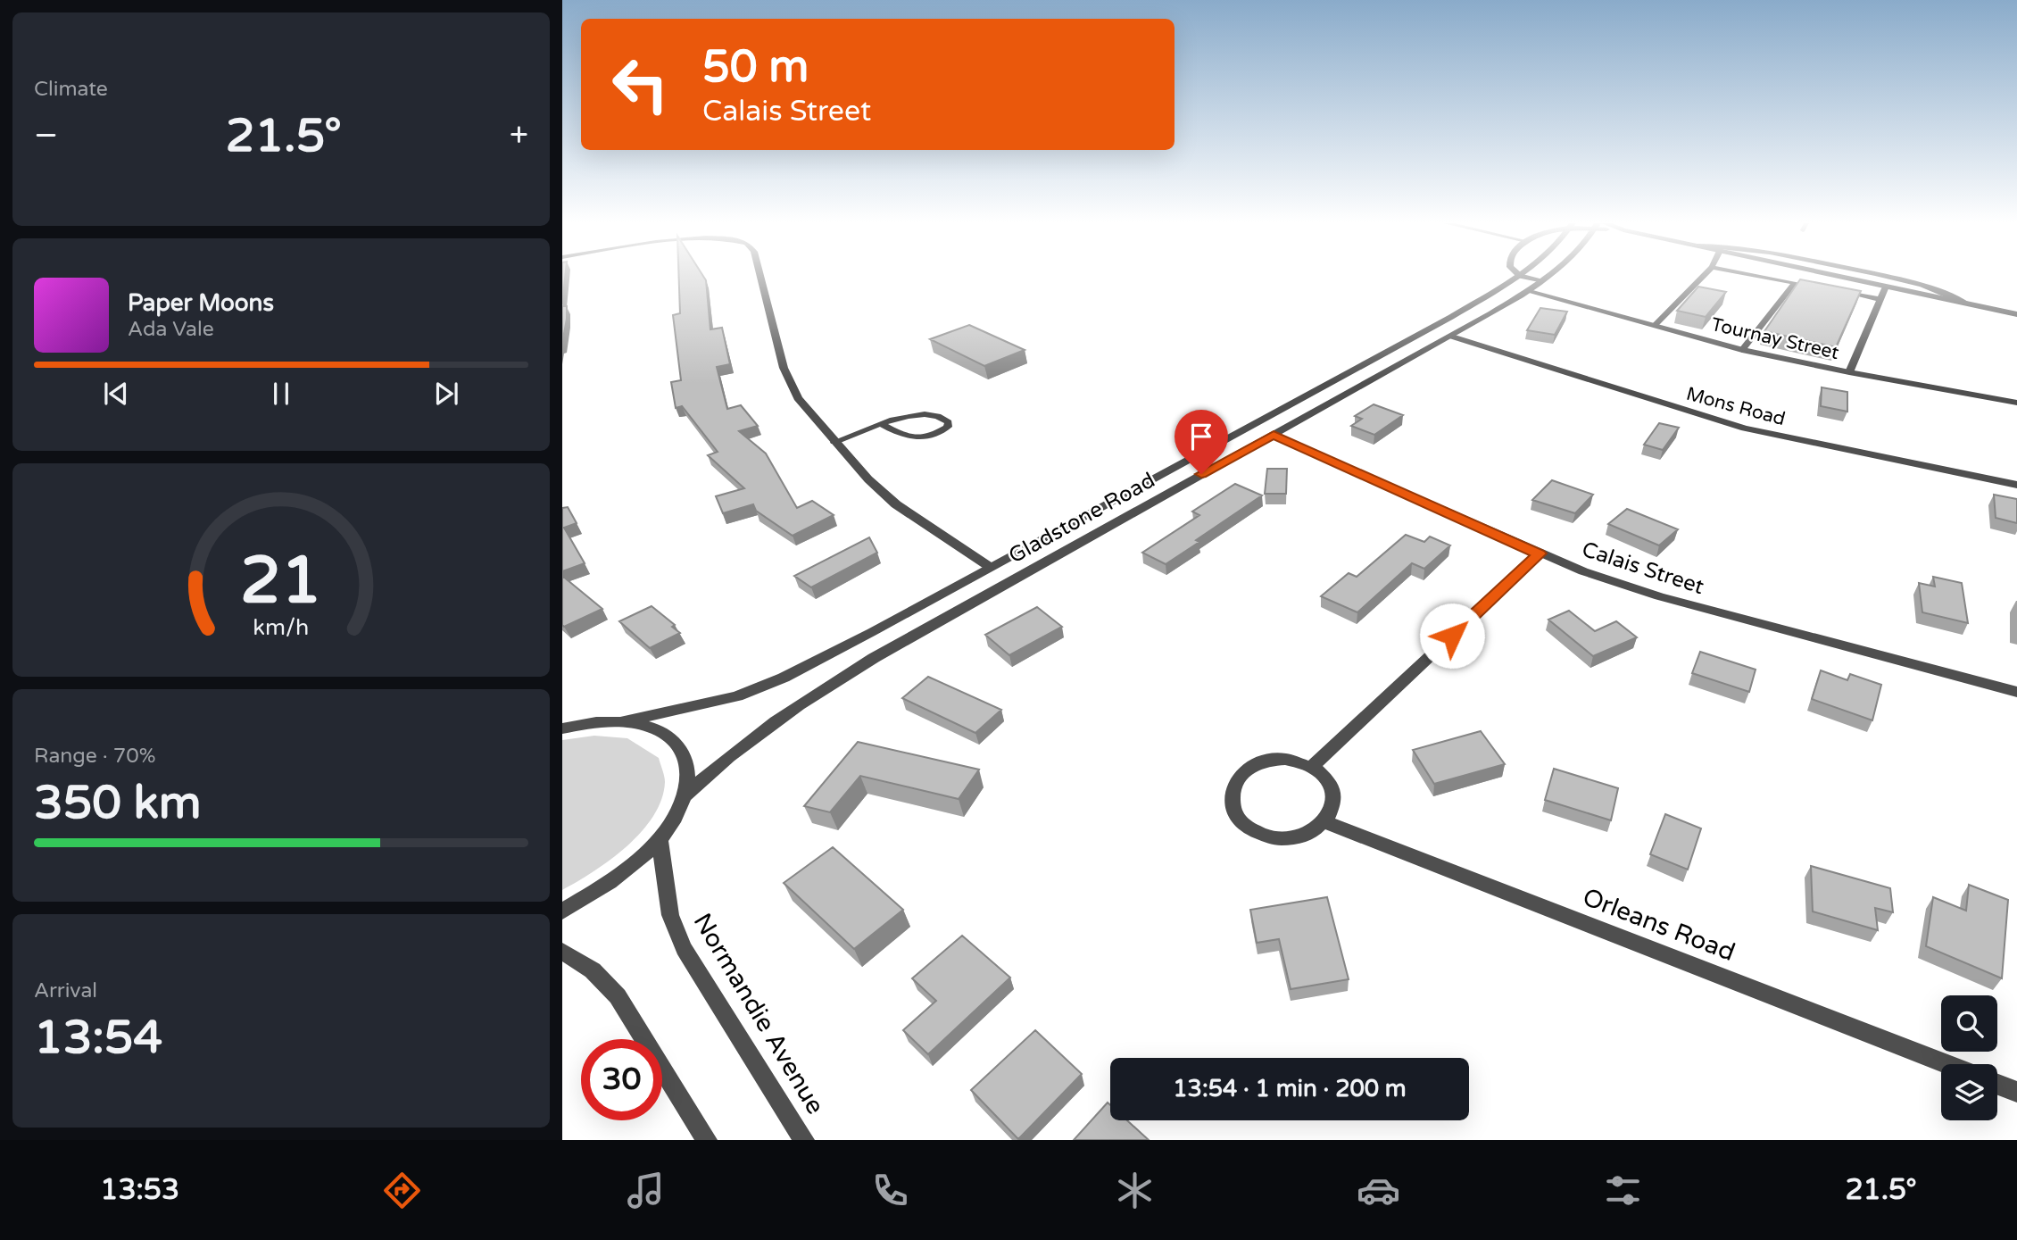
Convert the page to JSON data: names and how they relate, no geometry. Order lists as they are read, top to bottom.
{
  "streets": {
    "street": [
      "Tournay Street",
      "Mons Road",
      "Gladstone Road",
      "Calais Street",
      "Orleans Road",
      "Normandie Avenue"
    ]
  },
  "crossings": [
    ["Tournay Street", "Gladstone Road"],
    ["Mons Road", "Gladstone Road"],
    ["Gladstone Road", "Calais Street"]
  ],
  "page": {
    "tile": [
      "Climate",
      ["Range · 70%", "350 km"],
      ["Arrival", "13:54"]
    ],
    "turn": ["50 m", "Calais Street"],
    "heat": ["−", "21.5°", "+"],
    "song": ["Paper Moons", "Ada Vale"],
    "limit": "30",
    "trip": "13:54 · 1 min · 200 m",
    "tabs": ["13:53", "21.5°"],
    "gauge": ["21", "km/h"]
  }
}
